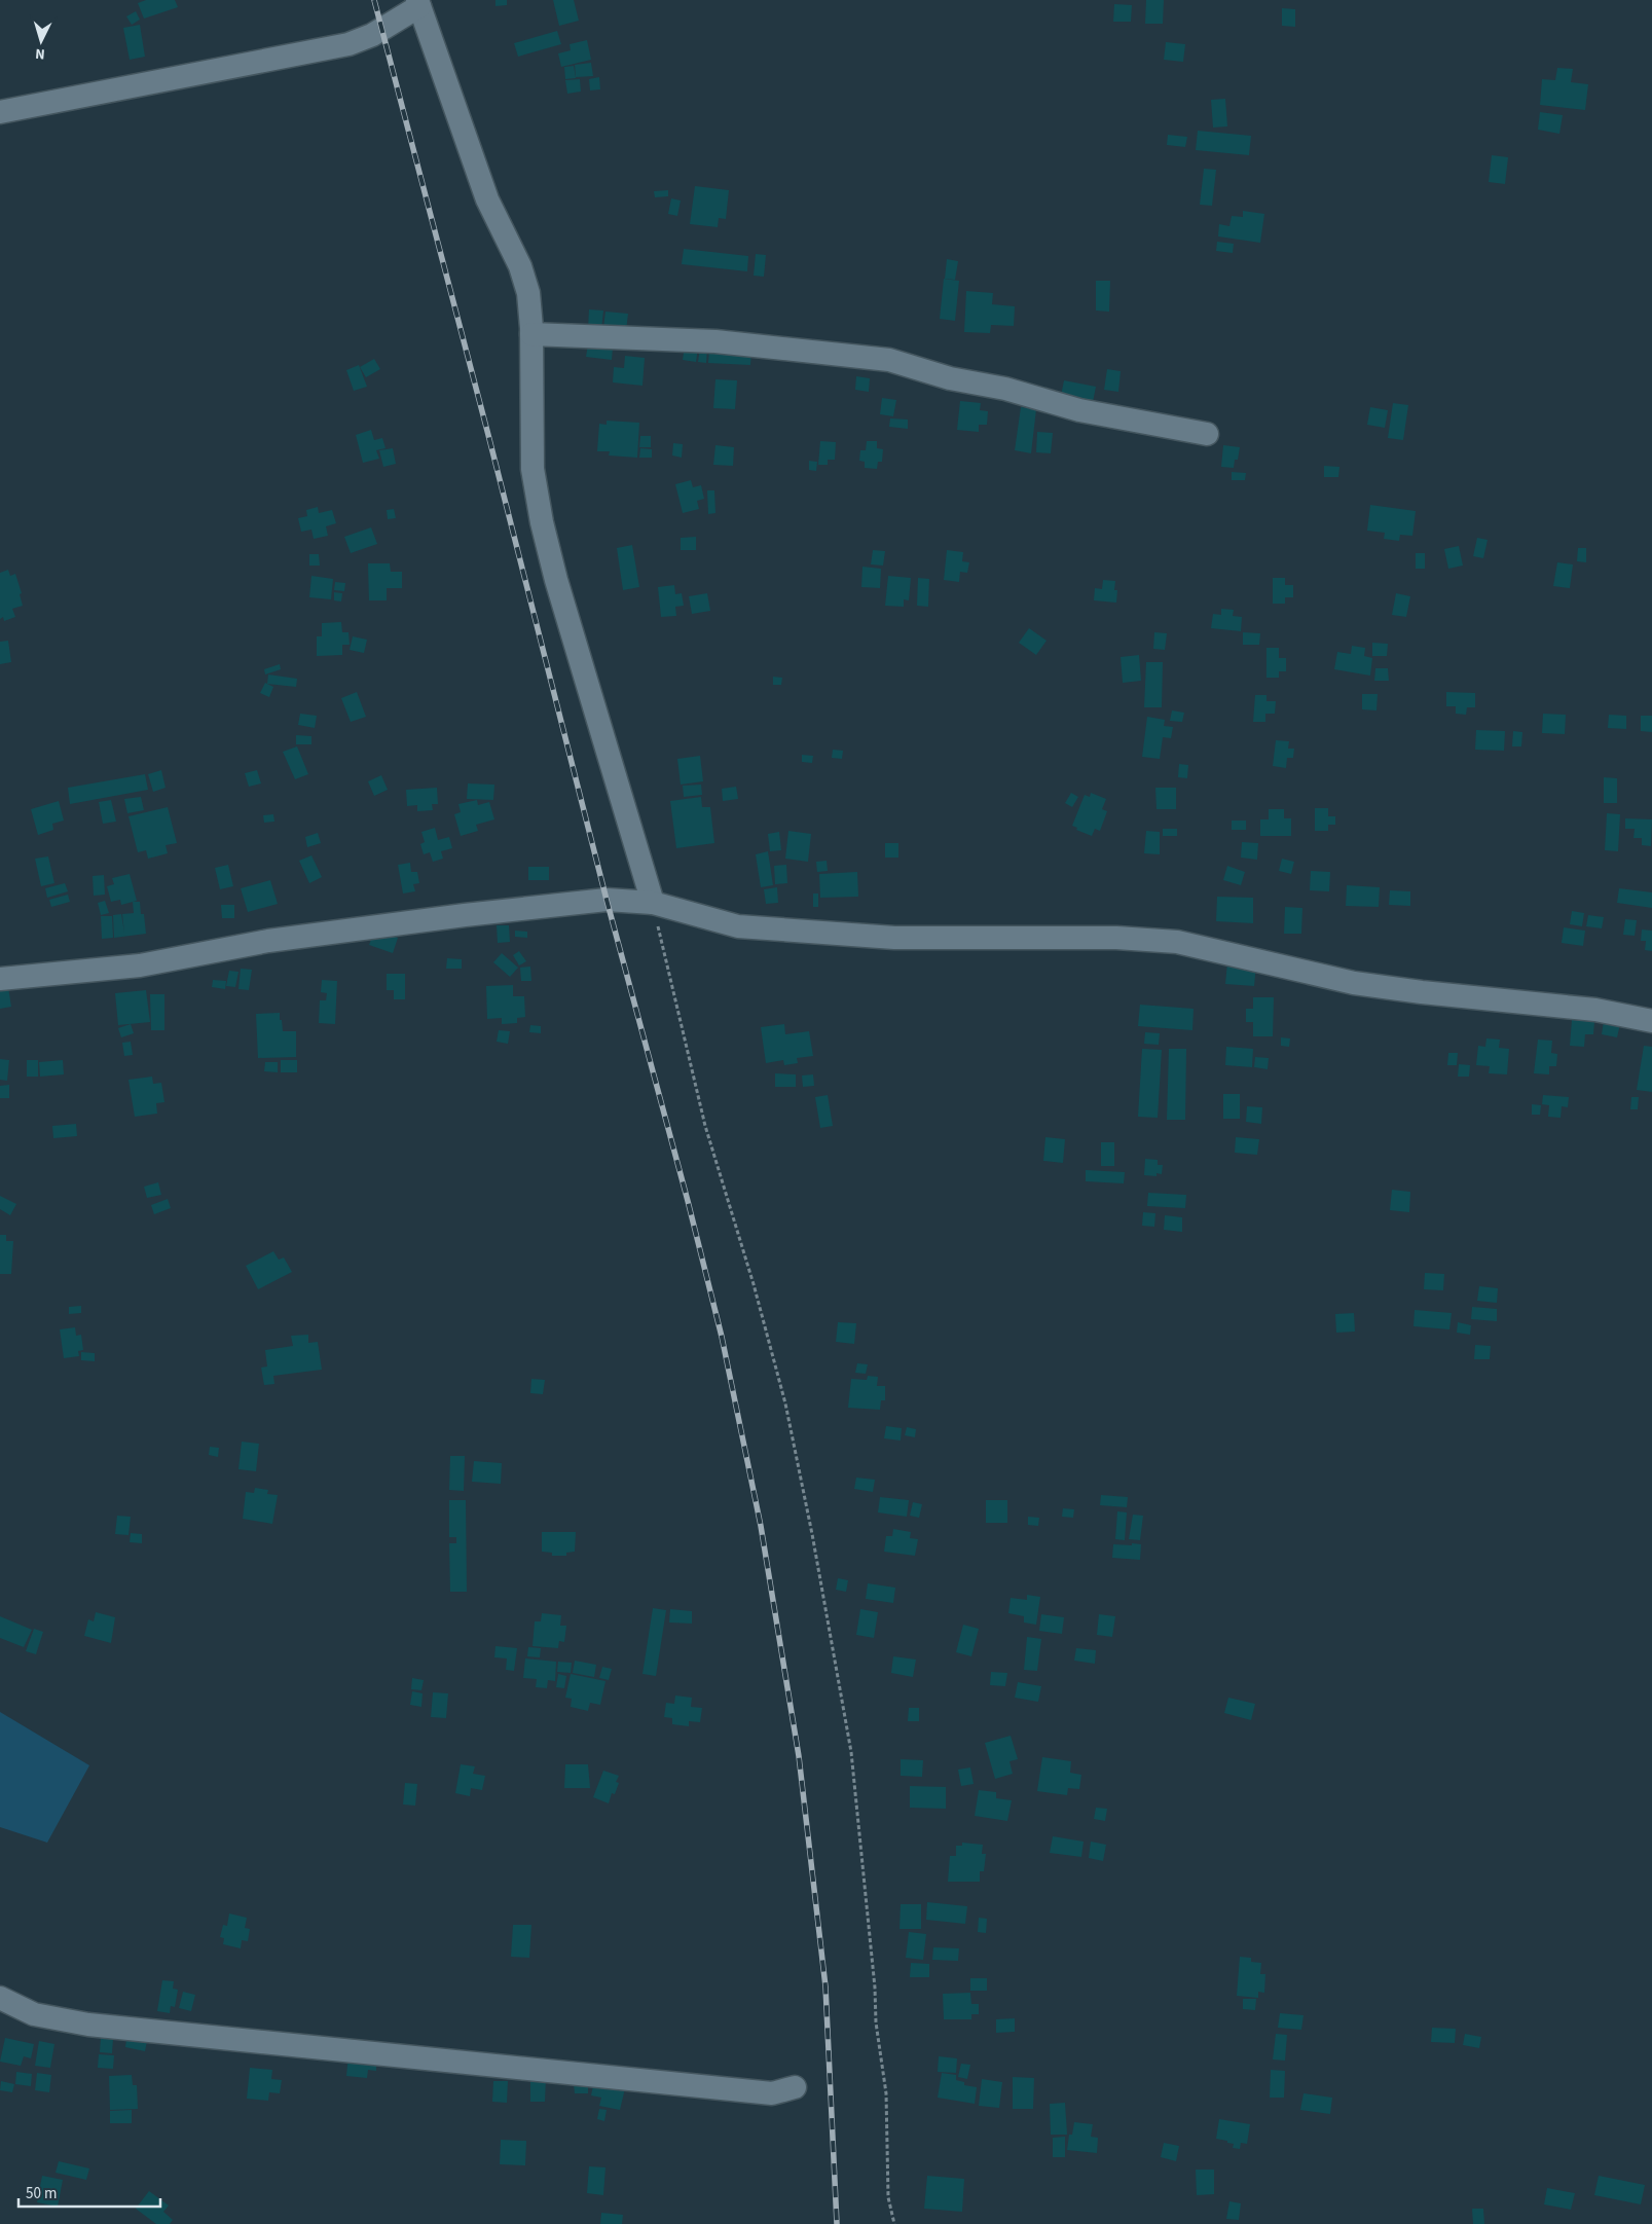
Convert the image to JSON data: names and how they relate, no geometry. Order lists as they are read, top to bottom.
{
  "scale_bar": "50 m",
  "north": "bottom"
}
